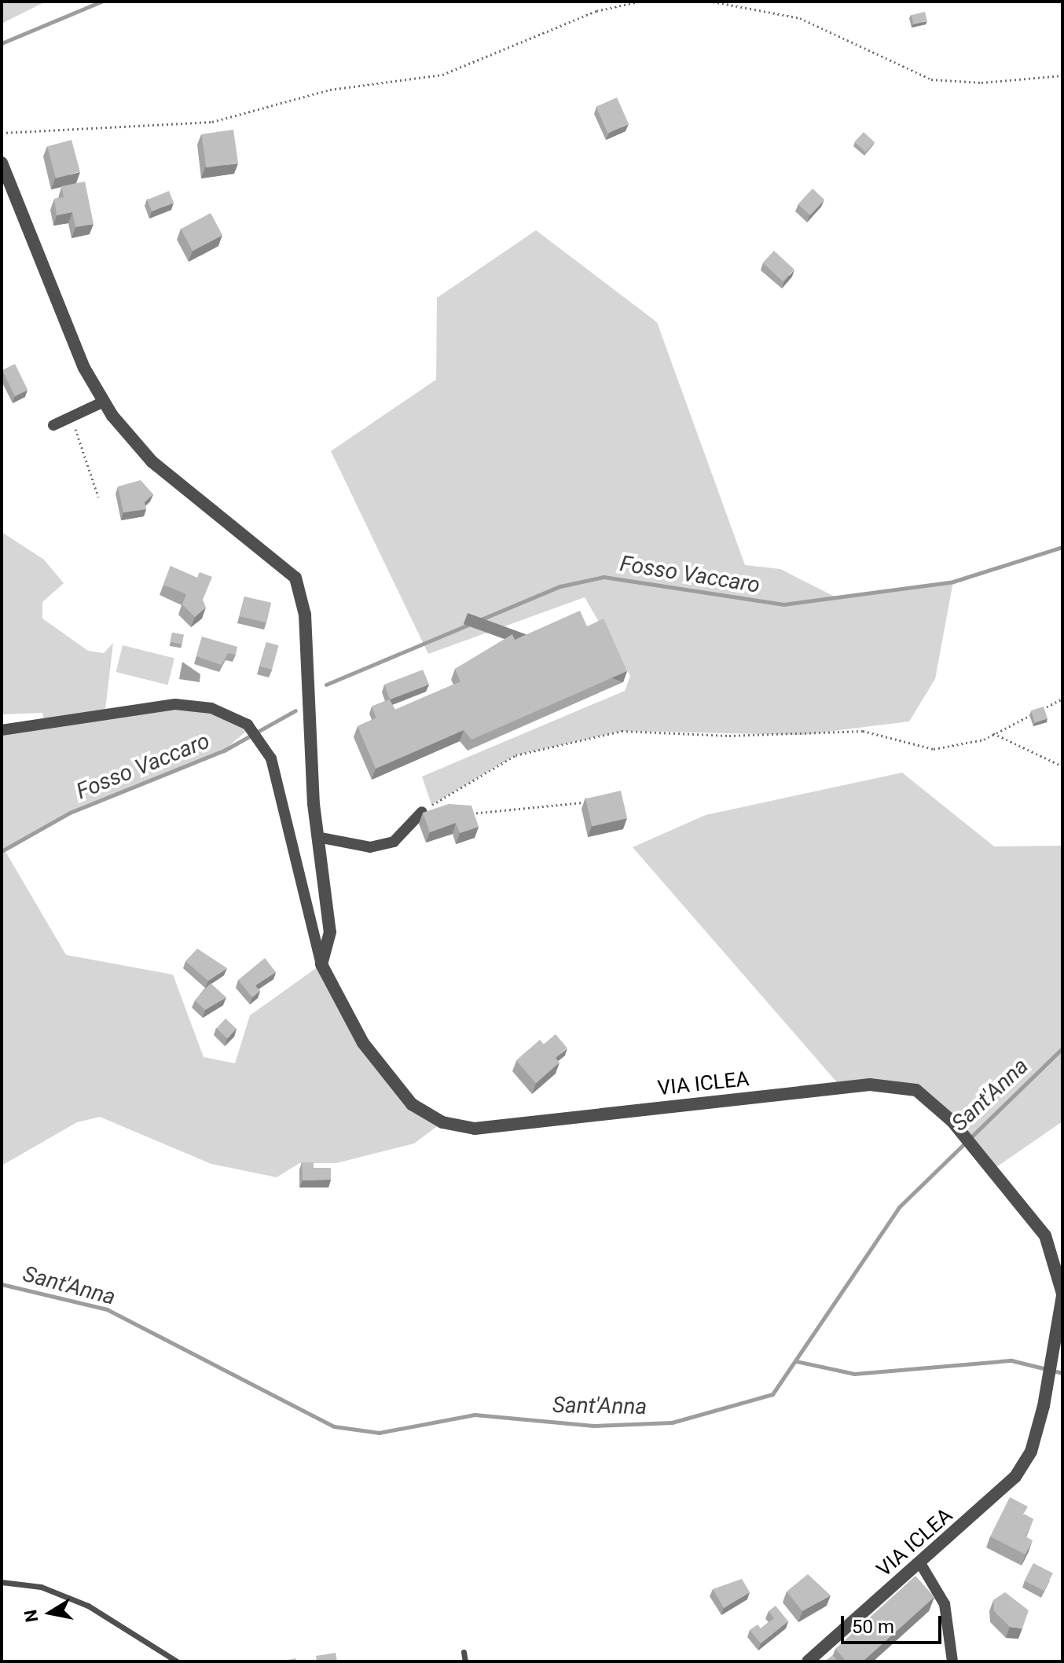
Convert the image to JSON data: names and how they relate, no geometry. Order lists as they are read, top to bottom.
{
  "streets": {
    "street": ["VIA ICLEA"]
  },
  "water": ["Fosso Vaccaro", "Sant'Anna"],
  "scale_bar": "50 m",
  "north": "left"
}
